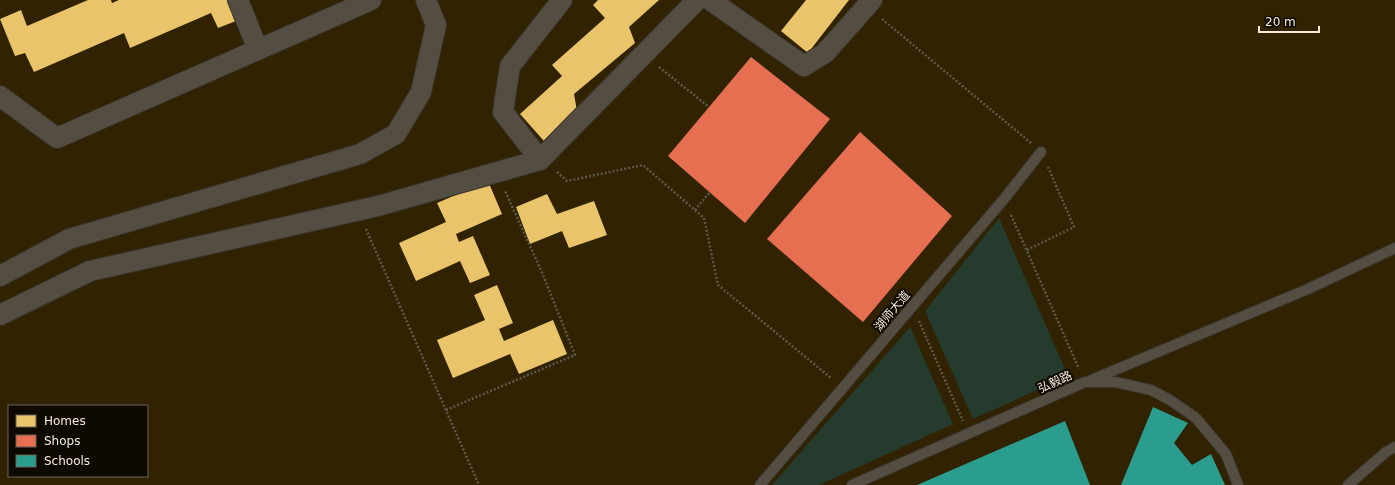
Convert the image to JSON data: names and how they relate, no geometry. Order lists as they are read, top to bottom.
{
  "streets": {
    "lane": ["湖师大道", "弘毅路"]
  },
  "legend": ["Homes", "Shops", "Schools"],
  "scale_bar": "20 m"
}
